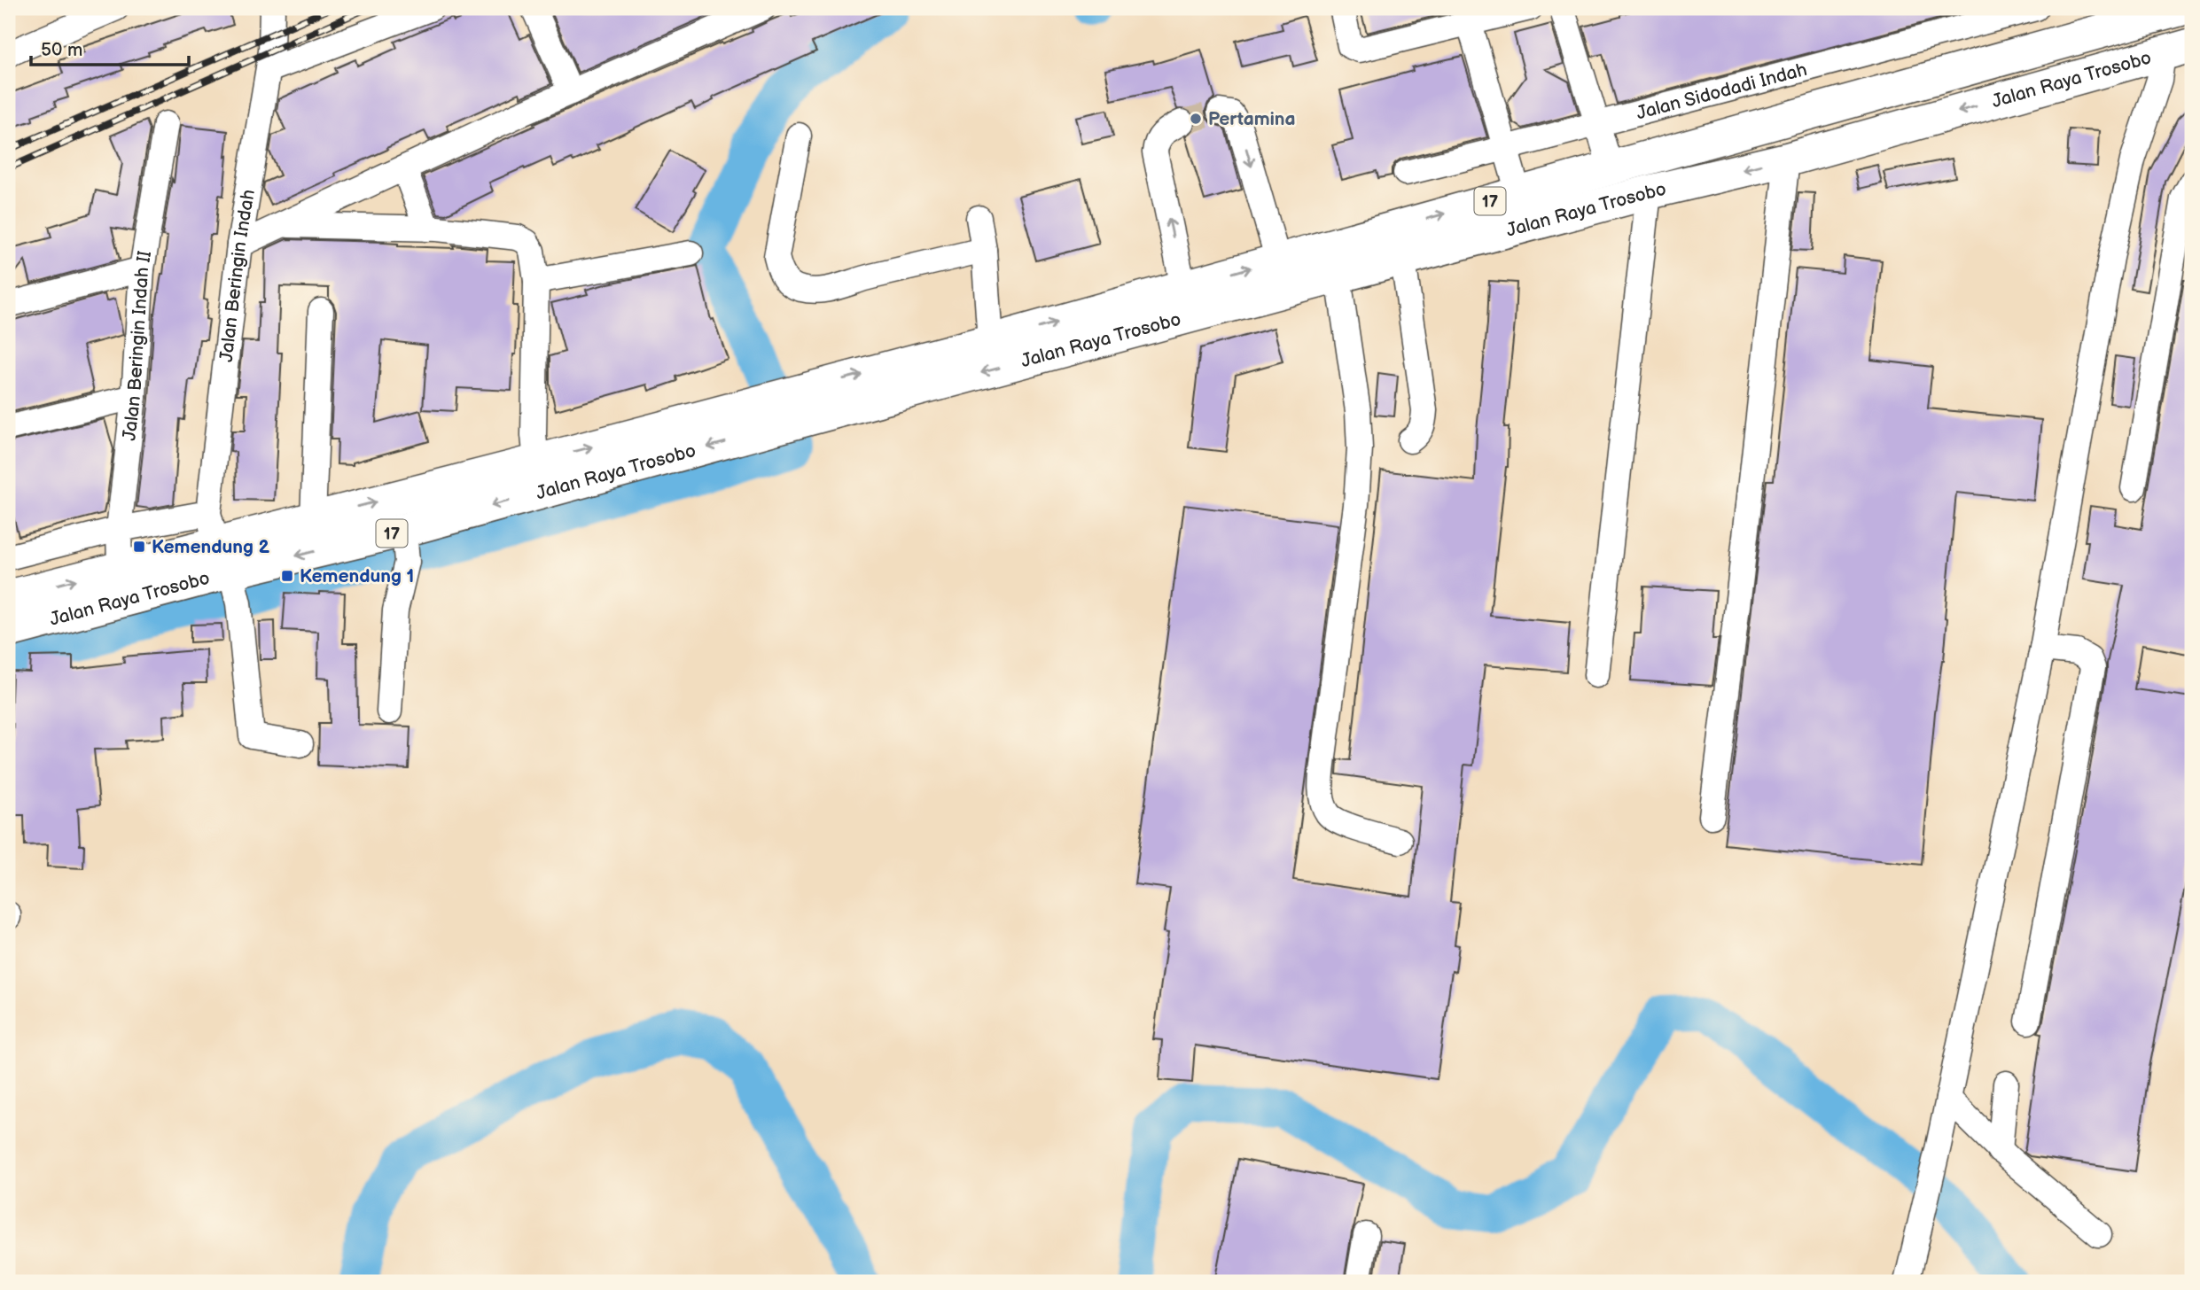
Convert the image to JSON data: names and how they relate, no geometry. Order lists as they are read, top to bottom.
{
  "streets": {
    "highway": ["Jalan Raya Trosobo", "17"],
    "street": ["Jalan Sidodadi Indah", "Jalan Beringin Indah", "Jalan Beringin Indah II"]
  },
  "crossings": [
    ["Jalan Raya Trosobo", "Jalan Beringin Indah"],
    ["Jalan Raya Trosobo", "Jalan Beringin Indah II"]
  ],
  "places": {
    "other": ["Pertamina"],
    "transit": ["Kemendung 2", "Kemendung 1"]
  },
  "scale_bar": "50 m"
}
